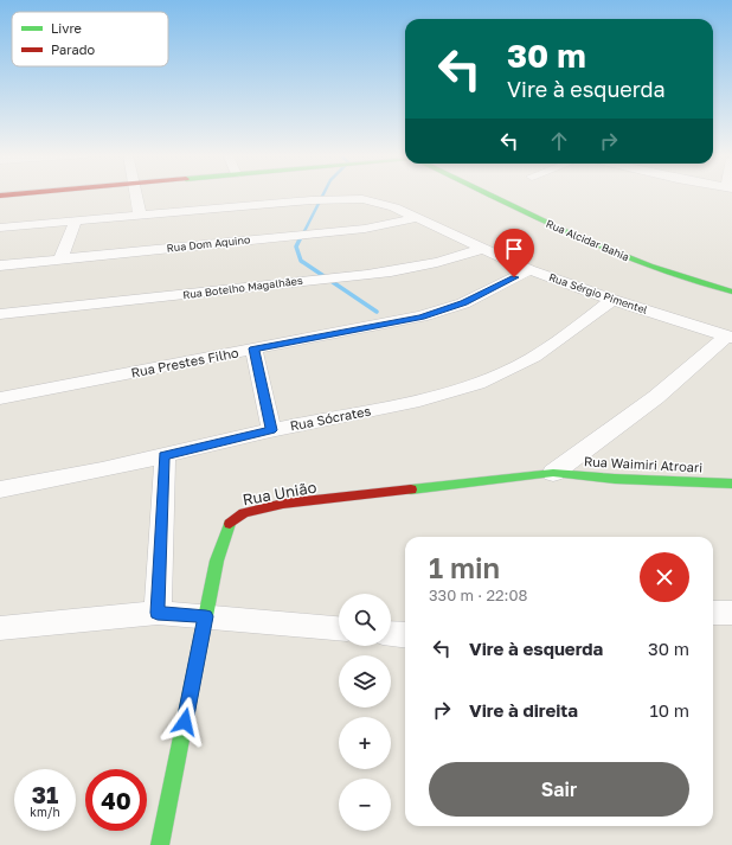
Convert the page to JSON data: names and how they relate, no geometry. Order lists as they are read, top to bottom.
{
  "streets": {
    "street": [
      "Rua Alcidar Bahia",
      "Rua Dom Aquino",
      "Rua Botelho Magalhães",
      "Rua Sérgio Pimentel",
      "Rua Prestes Filho",
      "Rua Sócrates",
      "Rua Waimiri Atroari",
      "Rua União"
    ]
  },
  "crossings": [
    ["Rua Dom Aquino", "Rua Sérgio Pimentel"],
    ["Rua Botelho Magalhães", "Rua Sérgio Pimentel"],
    ["Rua Sérgio Pimentel", "Rua Prestes Filho"],
    ["Rua Sérgio Pimentel", "Rua Sócrates"],
    ["Rua Waimiri Atroari", "Rua União"]
  ],
  "legend": ["Livre", "Parado"],
  "page": {
    "turn": ["30 m", "Vire à esquerda"],
    "heading": ["1 min", "330 m · 22:08"],
    "map_buttons": ["+", "−"],
    "list": [
      {
        "name": "Vire à esquerda",
        "value": "30 m"
      },
      {
        "name": "Vire à direita",
        "value": "10 m"
      }
    ],
    "buttons": "Sair",
    "speed": "31 km/h",
    "limit": "40"
  }
}
